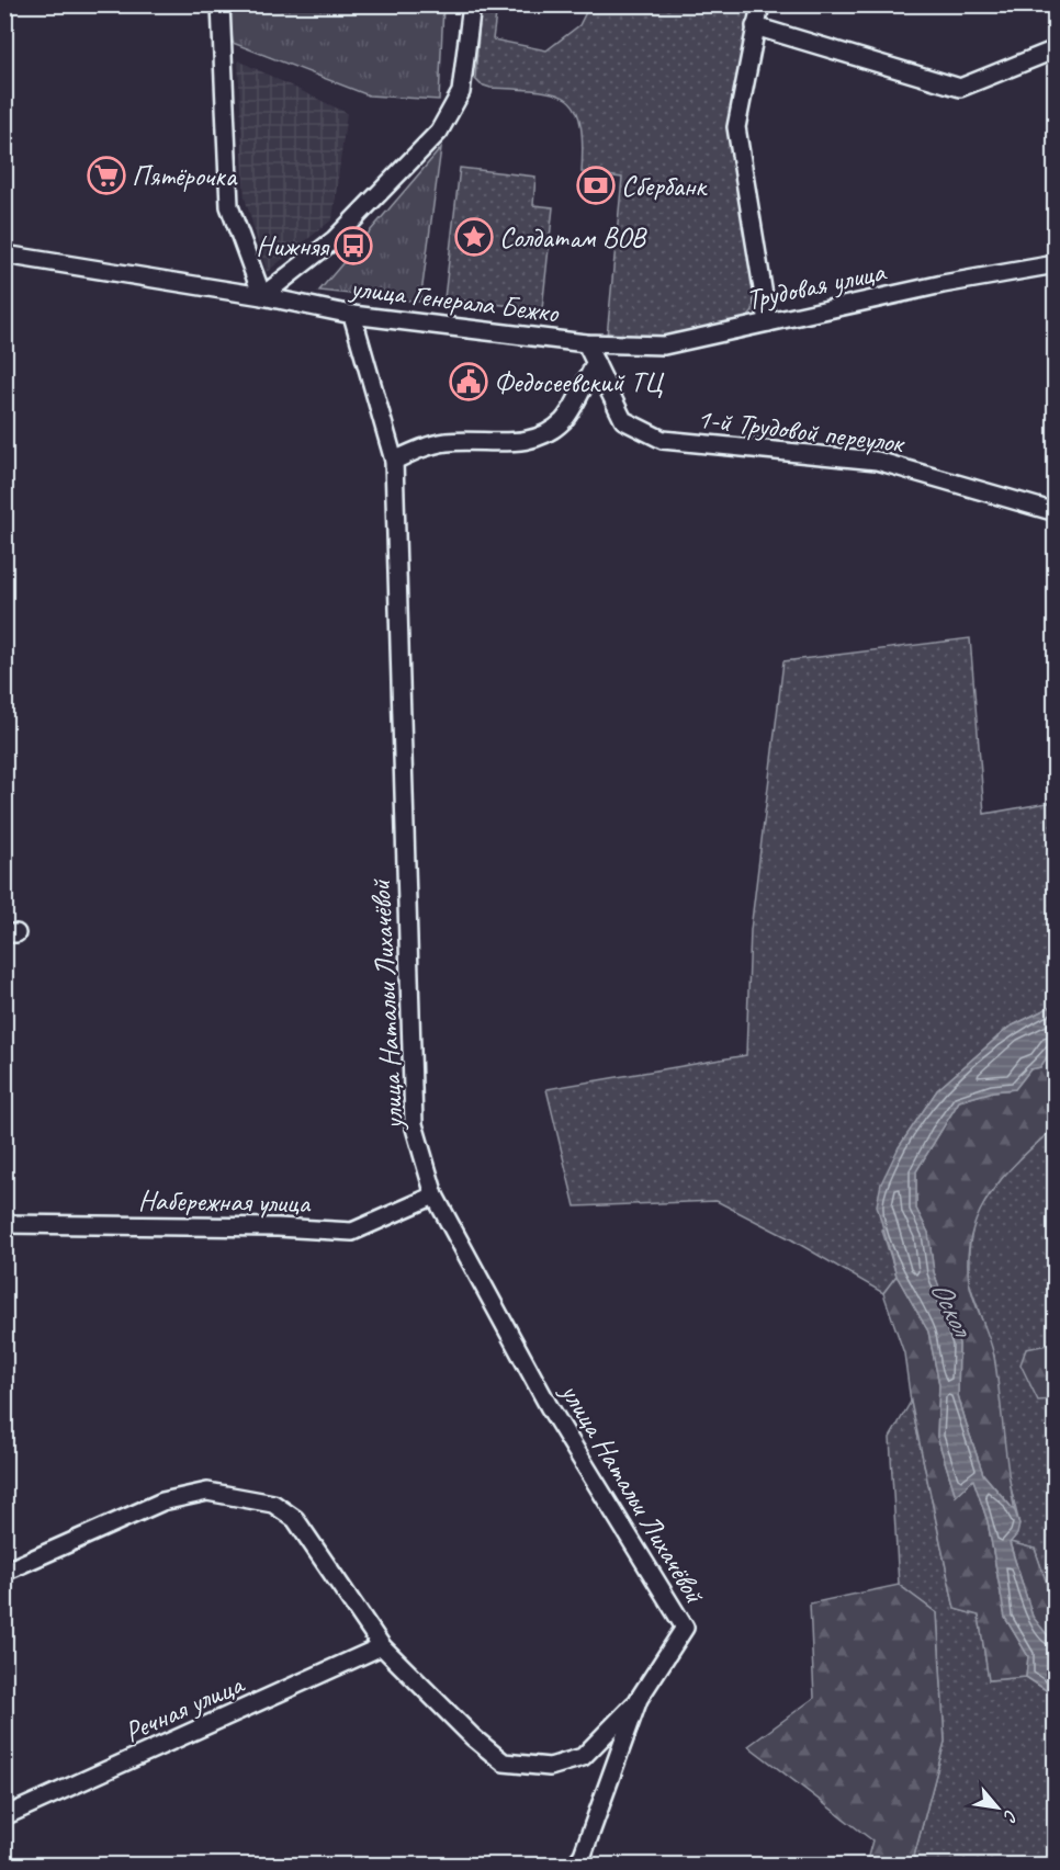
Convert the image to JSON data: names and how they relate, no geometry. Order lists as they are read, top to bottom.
{
  "streets": {
    "street": [
      "Трудовая улица",
      "улица Генерала Бежко",
      "1-й Трудовой переулок",
      "улица Натальи Лихачёвой",
      "Набережная улица",
      "Речная улица"
    ]
  },
  "crossings": [
    ["Трудовая улица", "улица Генерала Бежко"],
    ["Трудовая улица", "1-й Трудовой переулок"],
    ["улица Генерала Бежко", "1-й Трудовой переулок"],
    ["улица Генерала Бежко", "улица Натальи Лихачёвой"],
    ["улица Натальи Лихачёвой", "Набережная улица"]
  ],
  "water": ["Оскол"],
  "places": {
    "supermarket": ["Пятёрочка"],
    "bank": ["Сбербанк"],
    "place": ["Солдатам ВОВ"],
    "bus stop": ["Нижняя"],
    "public building": ["Федосеевский ТЦ"]
  },
  "north": "bottom right"
}
